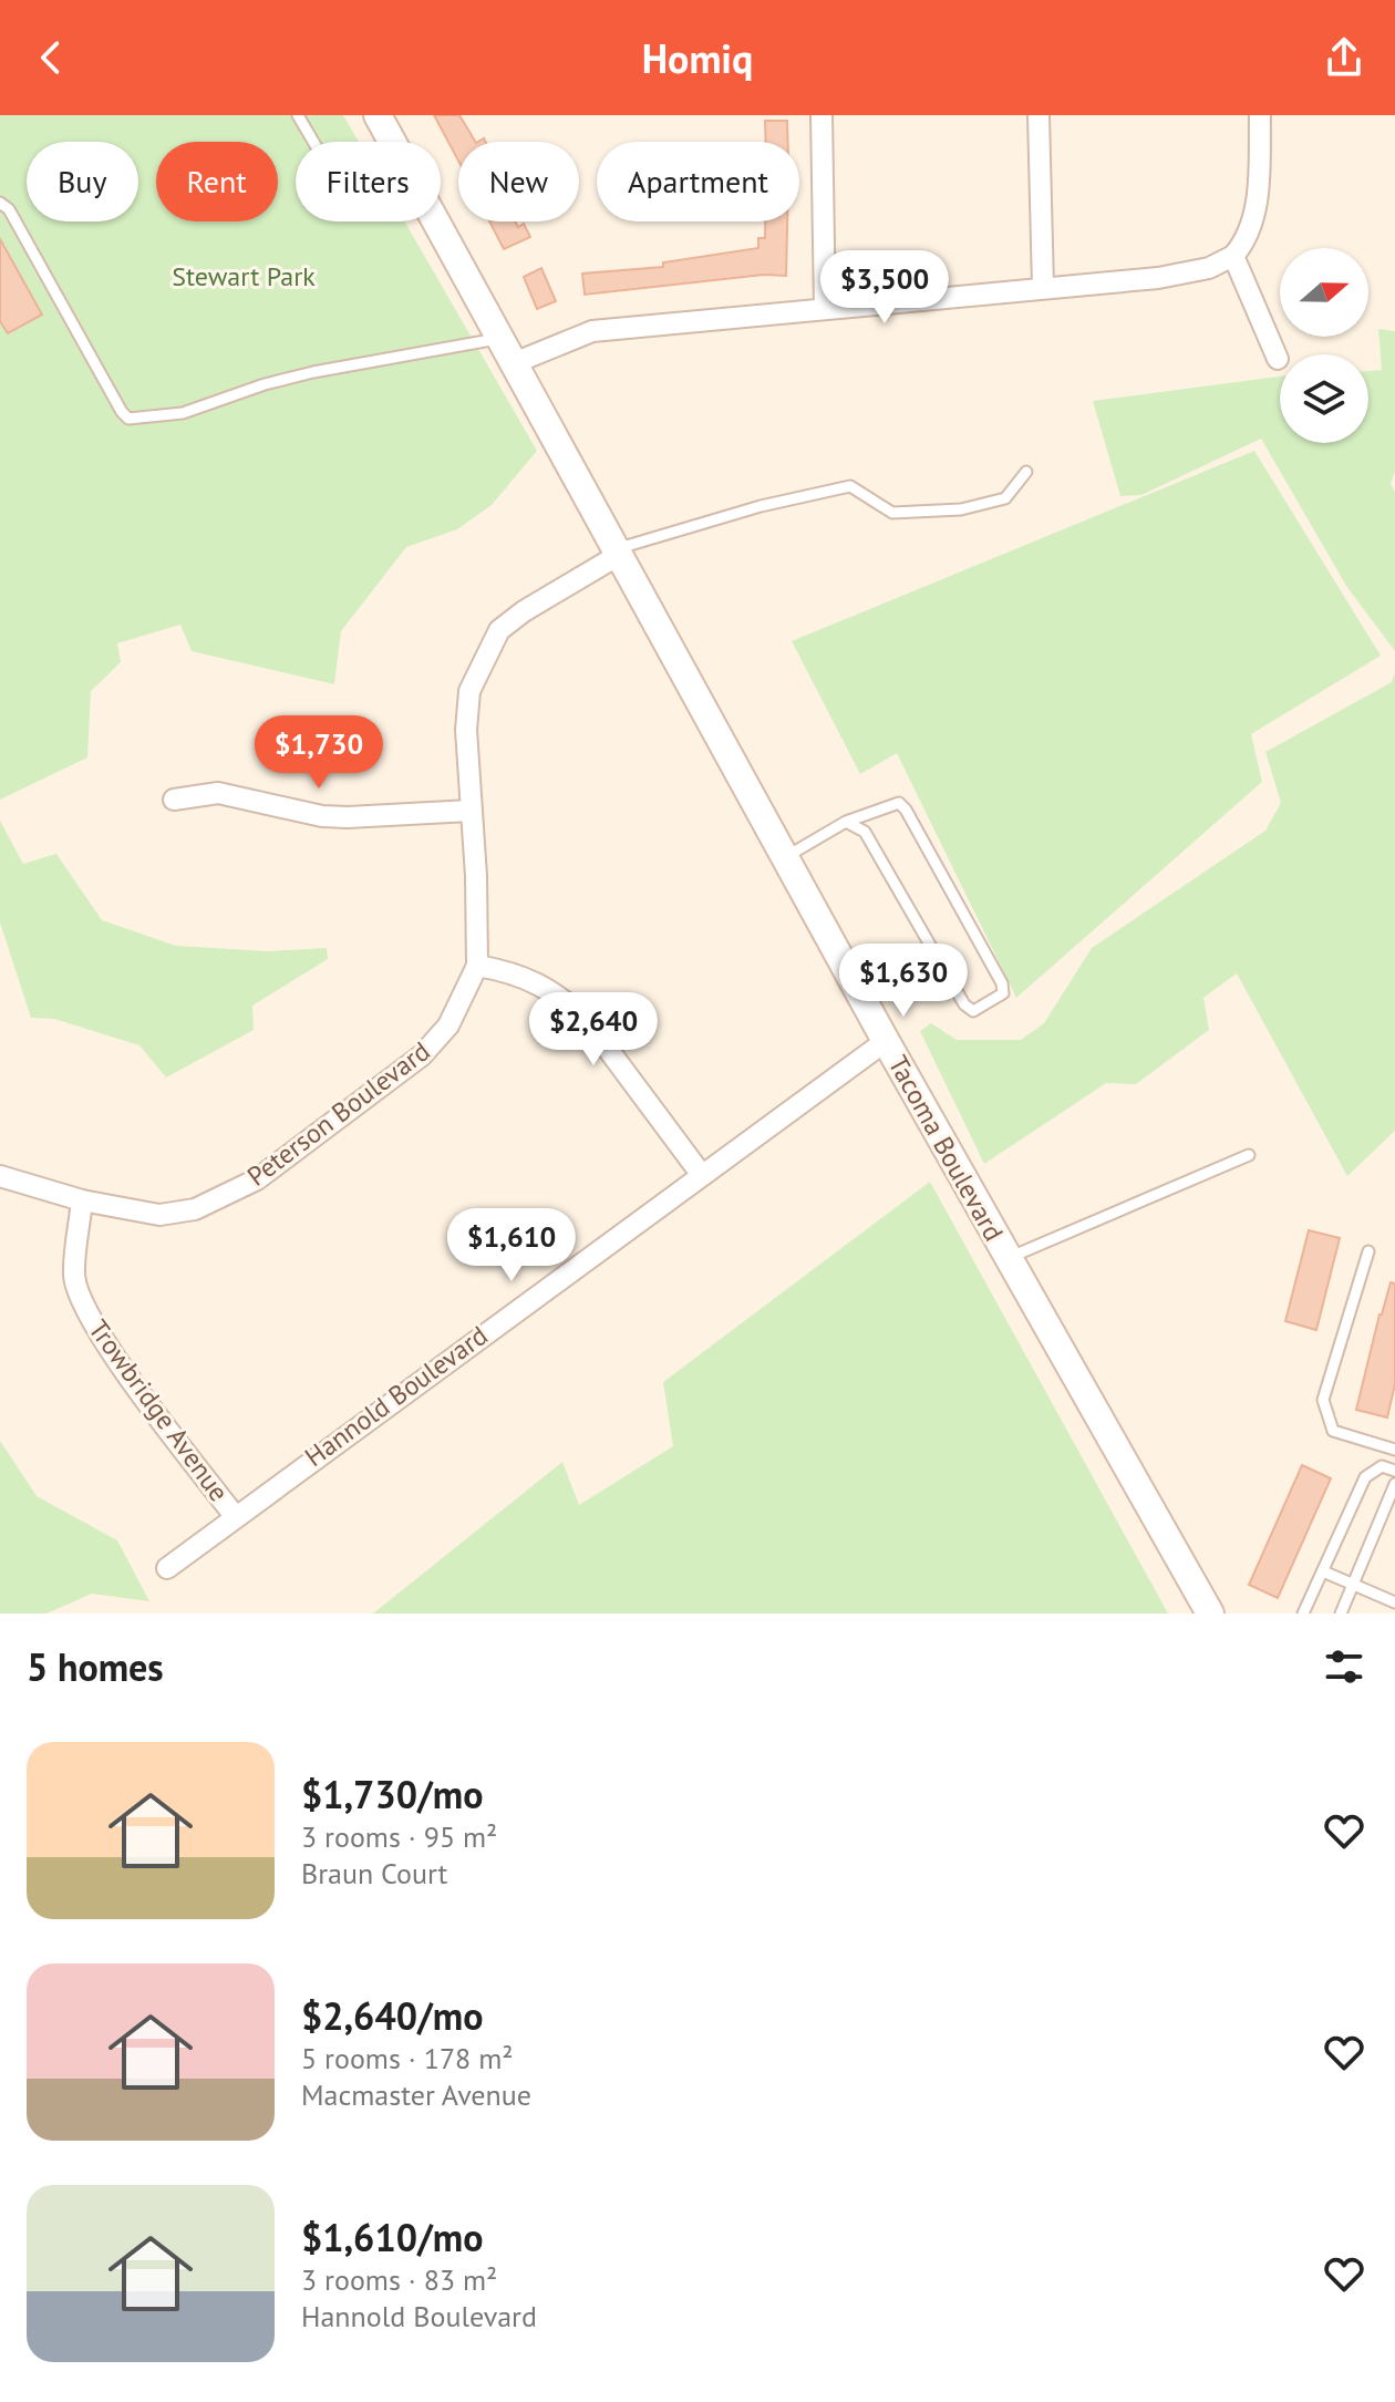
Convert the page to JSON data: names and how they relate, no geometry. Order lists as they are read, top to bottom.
{
  "streets": {
    "street": [
      "Peterson Boulevard",
      "Tacoma Boulevard",
      "Hannold Boulevard",
      "Trowbridge Avenue"
    ]
  },
  "crossings": [
    ["Peterson Boulevard", "Tacoma Boulevard"],
    ["Peterson Boulevard", "Trowbridge Avenue"],
    ["Tacoma Boulevard", "Hannold Boulevard"],
    ["Hannold Boulevard", "Trowbridge Avenue"]
  ],
  "parks": ["Stewart Park"],
  "north": "right",
  "page": {
    "header": "Homiq",
    "chip": [
      "Buy",
      "Rent",
      "Filters",
      "New",
      "Apartment"
    ],
    "price": [
      "$3,500",
      "$1,730",
      "$1,630",
      "$2,640",
      "$1,610"
    ],
    "heading": "5 homes",
    "list": [
      {
        "name": "$1,730/mo",
        "note": "3 rooms · 95 m² · Braun Court"
      },
      {
        "name": "$2,640/mo",
        "note": "5 rooms · 178 m² · Macmaster Avenue"
      },
      {
        "name": "$1,610/mo",
        "note": "3 rooms · 83 m² · Hannold Boulevard"
      }
    ]
  }
}
